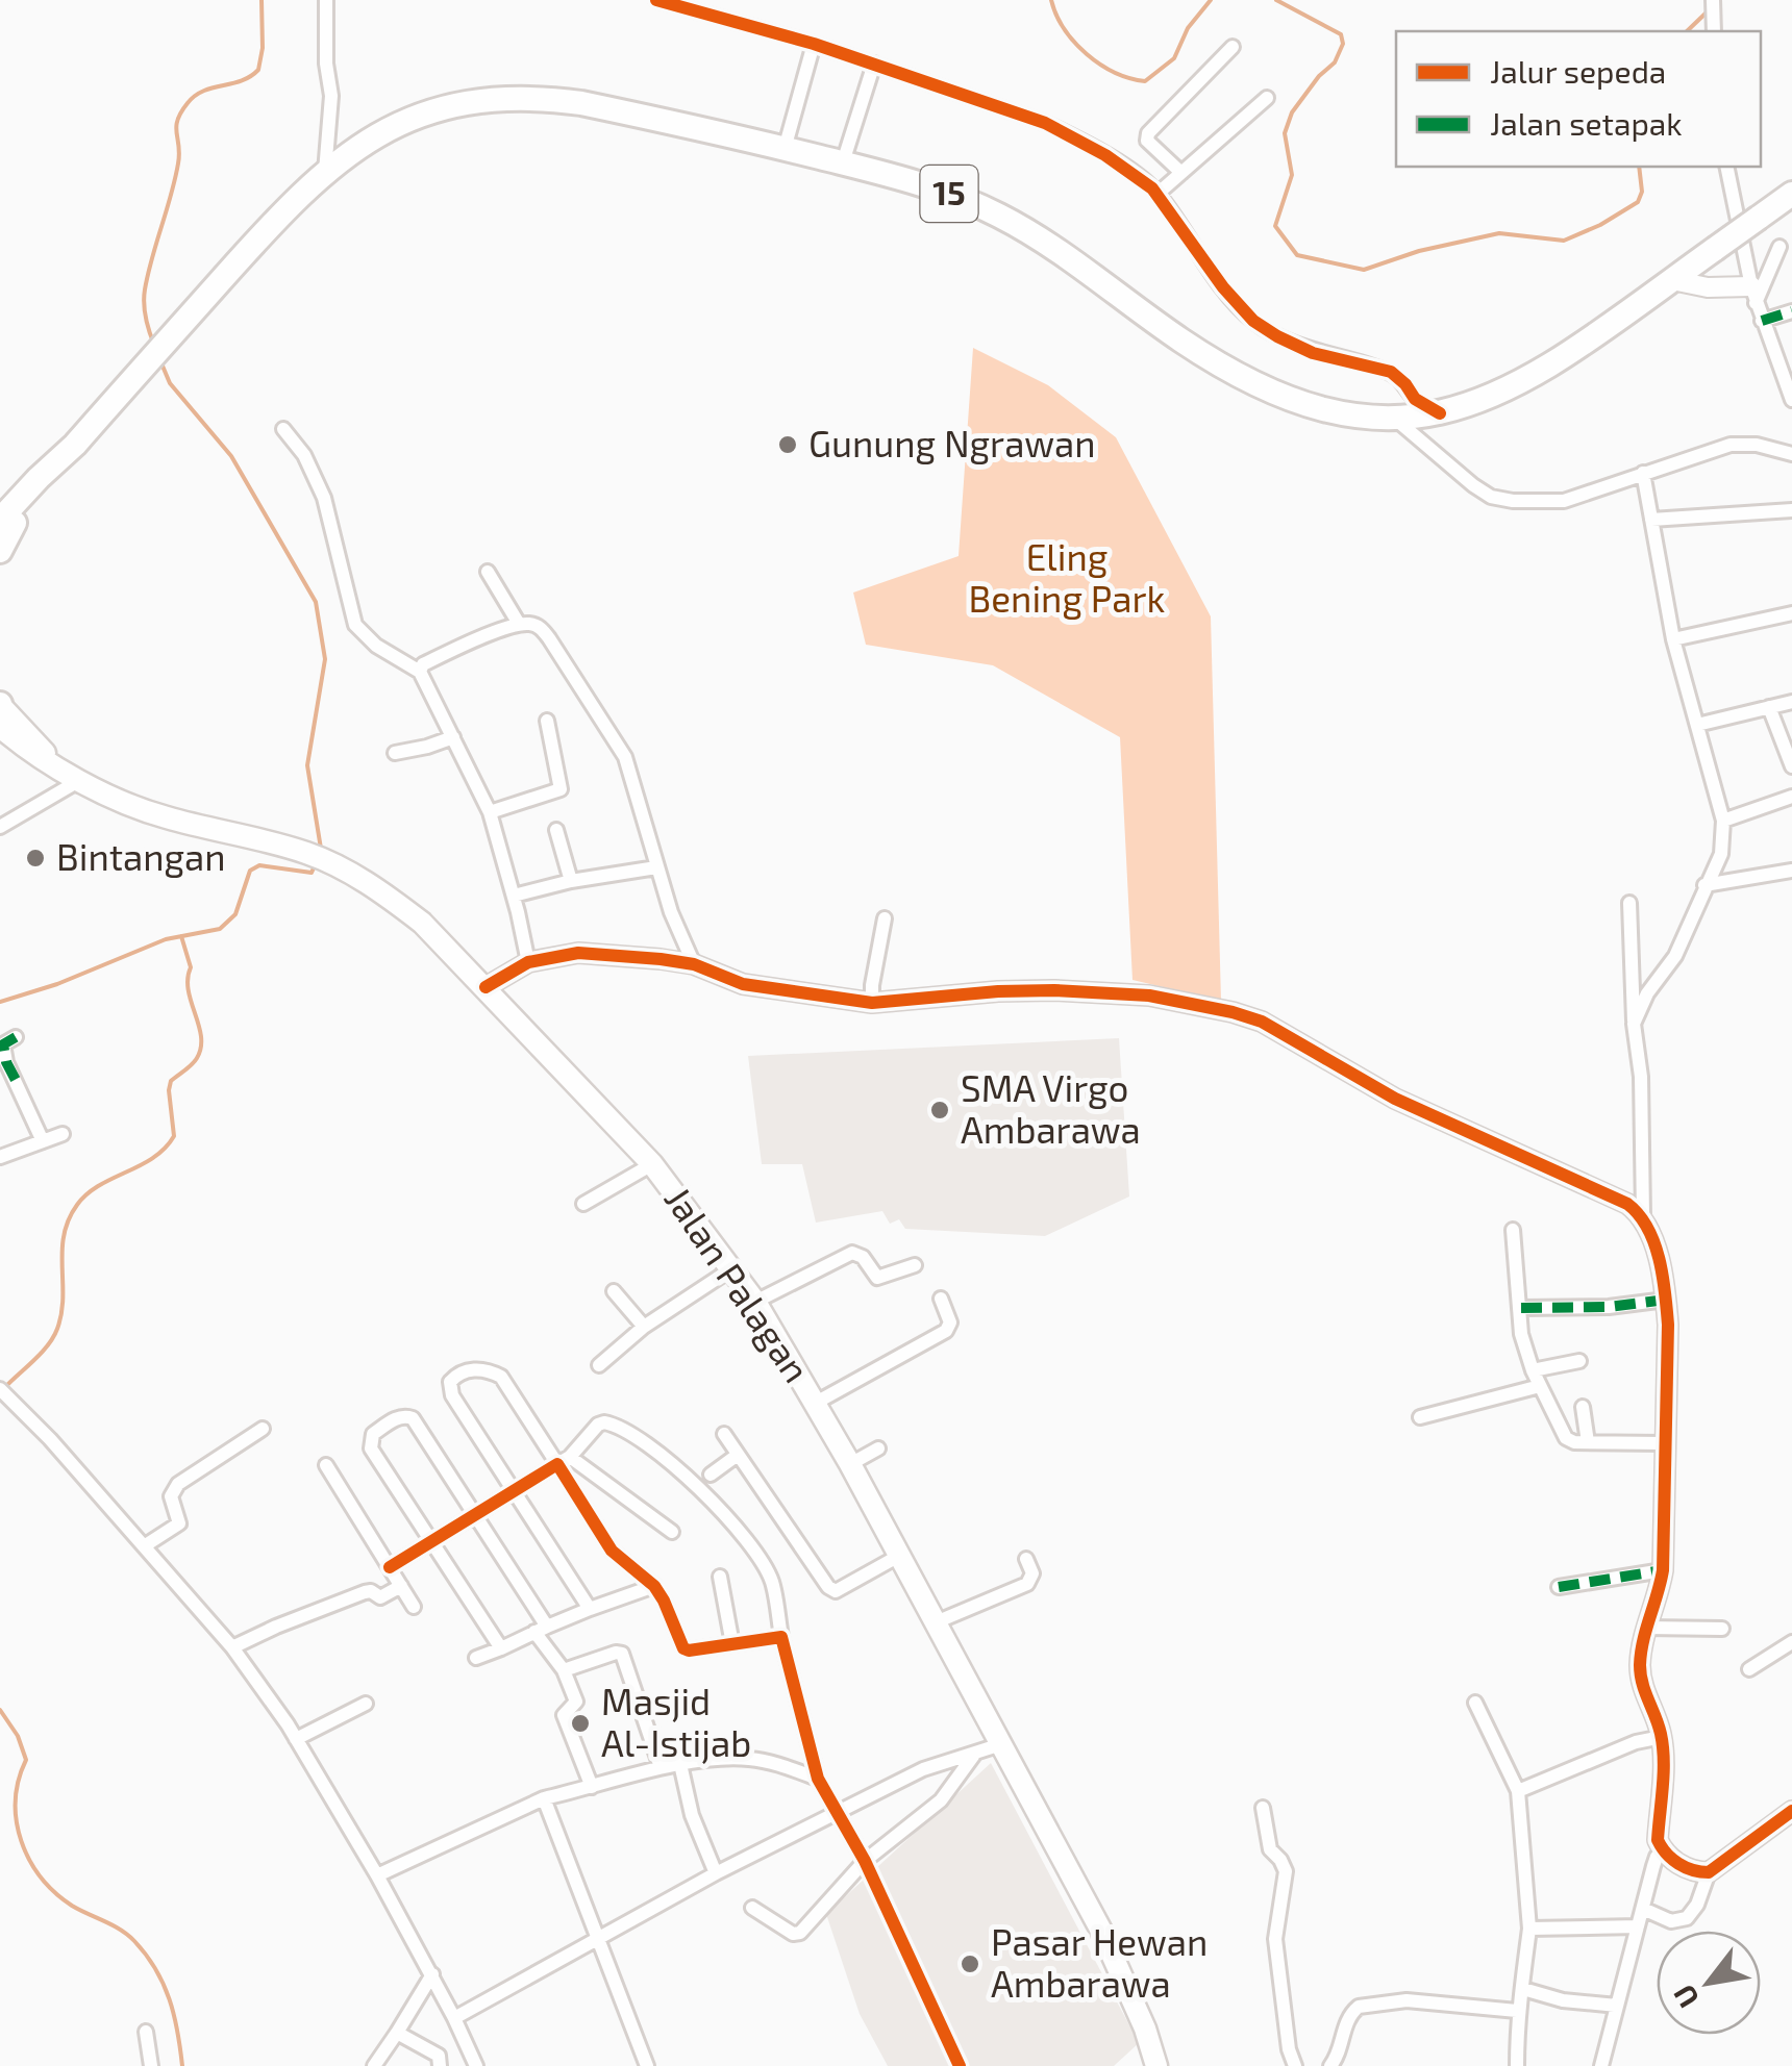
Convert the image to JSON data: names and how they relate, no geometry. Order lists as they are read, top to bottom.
{
  "streets": {
    "highway": ["15"],
    "main road": ["Jalan Palagan"]
  },
  "parks": ["Eling Bening Park"],
  "places": [
    "Gunung Ngrawan",
    "Bintangan",
    "SMA Virgo Ambarawa",
    "Masjid Al-Istijab",
    "Pasar Hewan Ambarawa"
  ],
  "legend": ["Jalur sepeda", "Jalan setapak"],
  "north": "bottom left"
}
